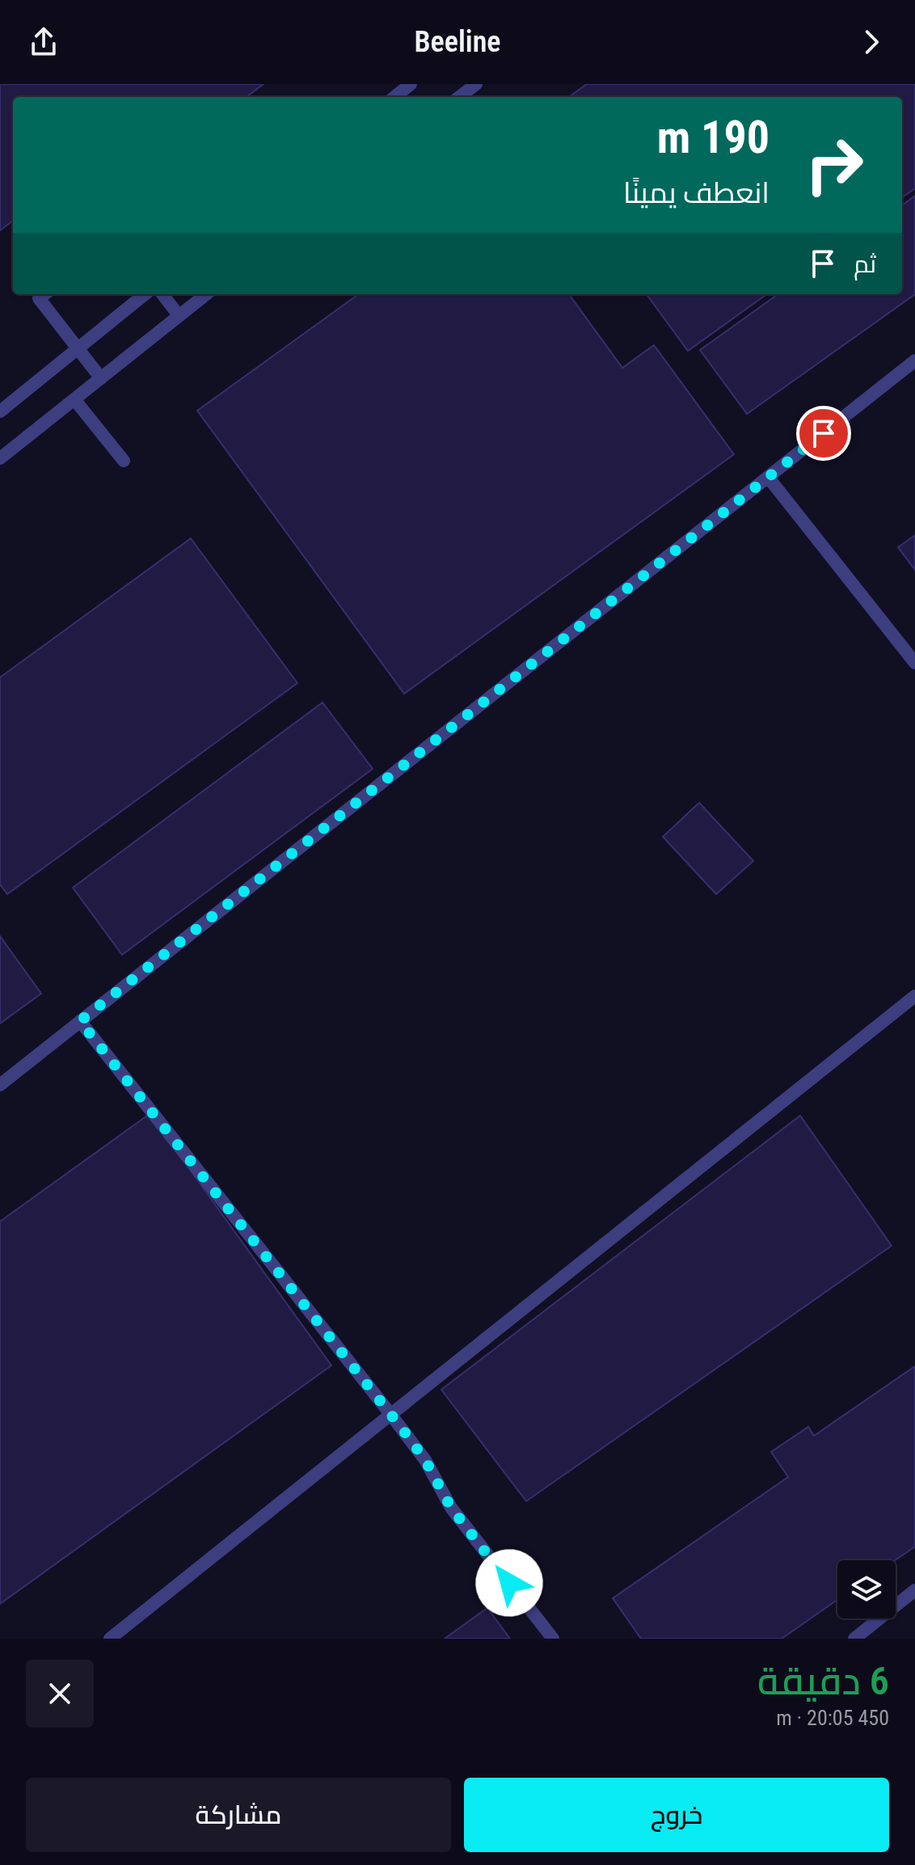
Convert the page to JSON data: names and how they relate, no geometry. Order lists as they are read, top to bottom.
{
  "page": {
    "header": "Beeline",
    "turn": ["190 m", "انعطف يمينًا"],
    "then": "ثم",
    "heading": ["6 دقيقة", "450 m · 20:05"],
    "buttons": ["خروج", "مشاركة"]
  }
}
